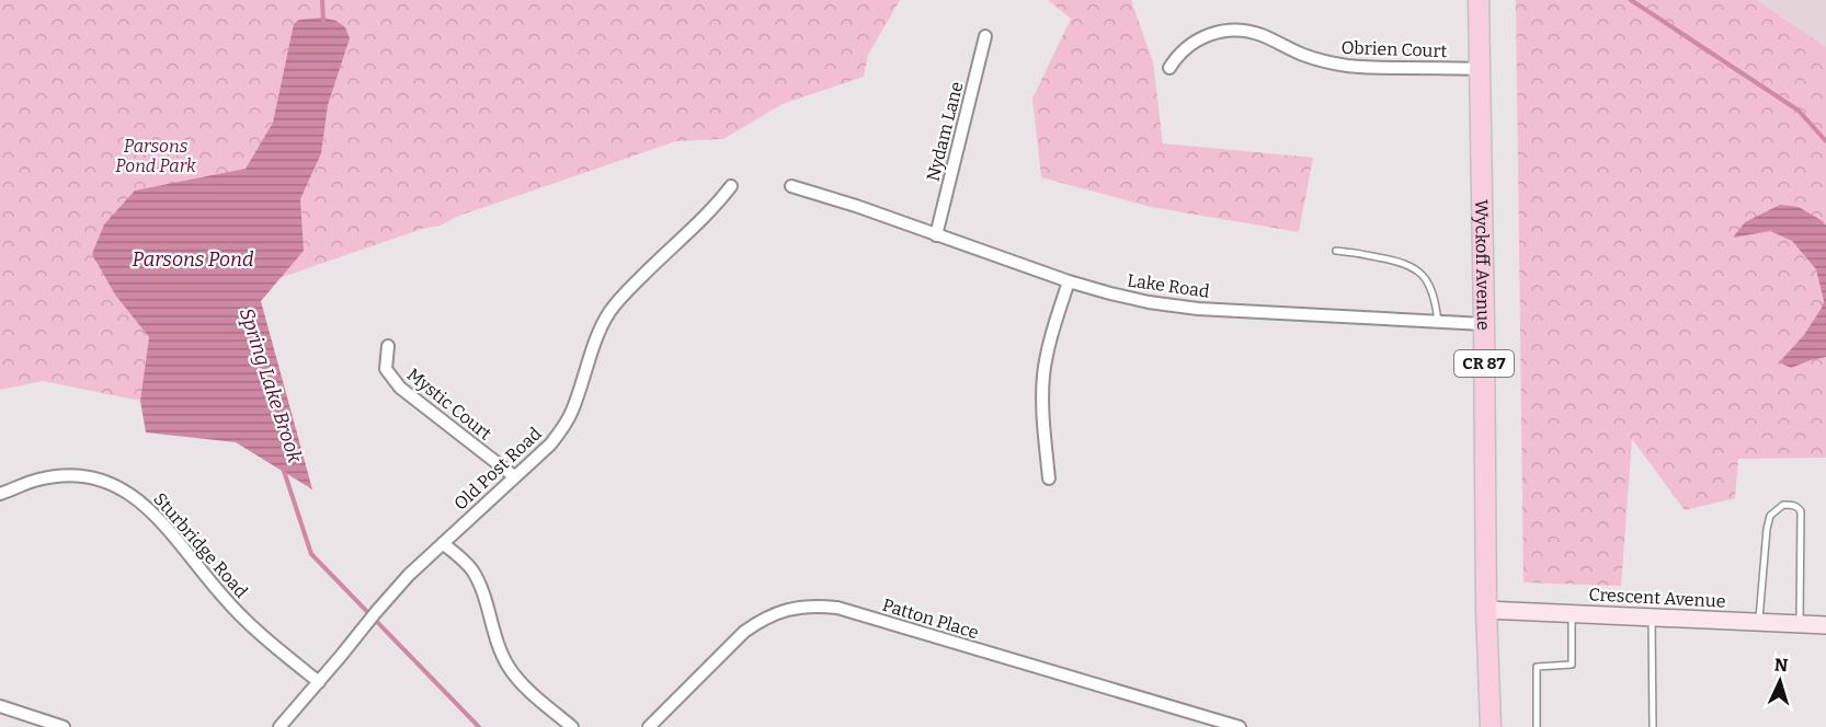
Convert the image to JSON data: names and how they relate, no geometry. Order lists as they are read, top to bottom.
{
  "streets": {
    "main road": ["Wyckoff Avenue", "CR 87"],
    "street": [
      "Obrien Court",
      "Nydam Lane",
      "Lake Road",
      "Mystic Court",
      "Old Post Road",
      "Sturbridge Road",
      "Crescent Avenue",
      "Patton Place"
    ]
  },
  "crossings": [
    ["Obrien Court", "Wyckoff Avenue"],
    ["Nydam Lane", "Lake Road"],
    ["Wyckoff Avenue", "Lake Road"],
    ["Wyckoff Avenue", "Crescent Avenue"],
    ["Mystic Court", "Old Post Road"],
    ["Old Post Road", "Sturbridge Road"]
  ],
  "water": ["Parsons Pond", "Spring Lake Brook"],
  "parks": ["Parsons Pond Park"],
  "north": "top"
}
